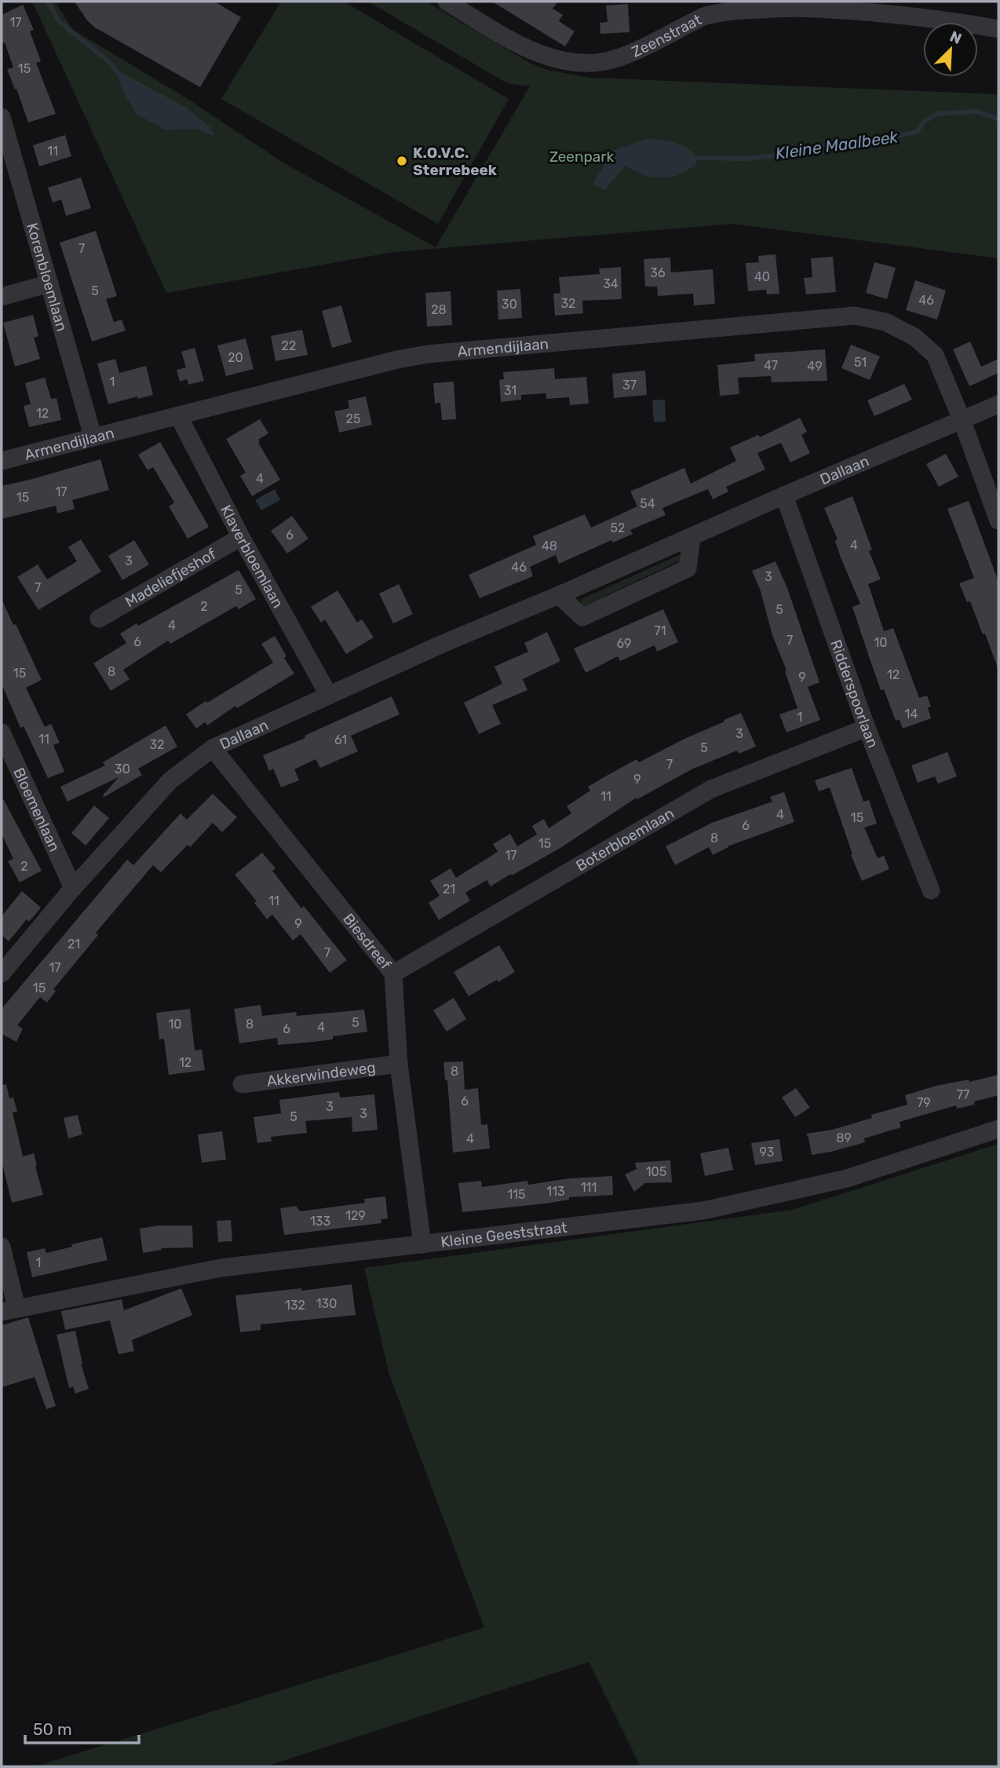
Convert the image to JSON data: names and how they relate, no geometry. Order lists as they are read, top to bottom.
{
  "streets": {
    "street": [
      "Zeenstraat",
      "Korenbloemlaan",
      "Armendijlaan",
      "Dallaan",
      "Klaverbloemlaan",
      "Madeliefjeshof",
      "Ridderspoorlaan",
      "Bloemenlaan",
      "Boterbloemlaan",
      "Biesdreef",
      "Akkerwindeweg",
      "Kleine Geeststraat"
    ]
  },
  "crossings": [
    ["Korenbloemlaan", "Armendijlaan"],
    ["Armendijlaan", "Dallaan"],
    ["Armendijlaan", "Klaverbloemlaan"],
    ["Dallaan", "Klaverbloemlaan"],
    ["Dallaan", "Ridderspoorlaan"],
    ["Dallaan", "Bloemenlaan"],
    ["Dallaan", "Biesdreef"],
    ["Klaverbloemlaan", "Madeliefjeshof"],
    ["Ridderspoorlaan", "Boterbloemlaan"],
    ["Boterbloemlaan", "Biesdreef"],
    ["Biesdreef", "Akkerwindeweg"],
    ["Biesdreef", "Kleine Geeststraat"]
  ],
  "water": ["Kleine Maalbeek"],
  "parks": ["Zeenpark"],
  "places": ["K.O.V.C. Sterrebeek"],
  "house_numbers": [
    "17",
    "15",
    "11",
    "7",
    "36",
    "40",
    "34",
    "5",
    "46",
    "32",
    "30",
    "28",
    "22",
    "20",
    "51",
    "47",
    "49",
    "1",
    "37",
    "31",
    "12",
    "25",
    "4",
    "17",
    "15",
    "54",
    "52",
    "6",
    "4",
    "48",
    "3",
    "46",
    "3",
    "7",
    "5",
    "2",
    "5",
    "4",
    "71",
    "7",
    "6",
    "10",
    "69",
    "8",
    "15",
    "12",
    "9",
    "14",
    "1",
    "3",
    "11",
    "61",
    "32",
    "5",
    "7",
    "30",
    "9",
    "11",
    "4",
    "15",
    "6",
    "8",
    "15",
    "17",
    "2",
    "21",
    "11",
    "9",
    "21",
    "7",
    "17",
    "15",
    "5",
    "10",
    "8",
    "4",
    "6",
    "12",
    "8",
    "77",
    "6",
    "79",
    "3",
    "3",
    "5",
    "89",
    "4",
    "93",
    "105",
    "111",
    "113",
    "115",
    "129",
    "133",
    "1",
    "130",
    "132"
  ],
  "scale_bar": "50 m",
  "north": "top right"
}
